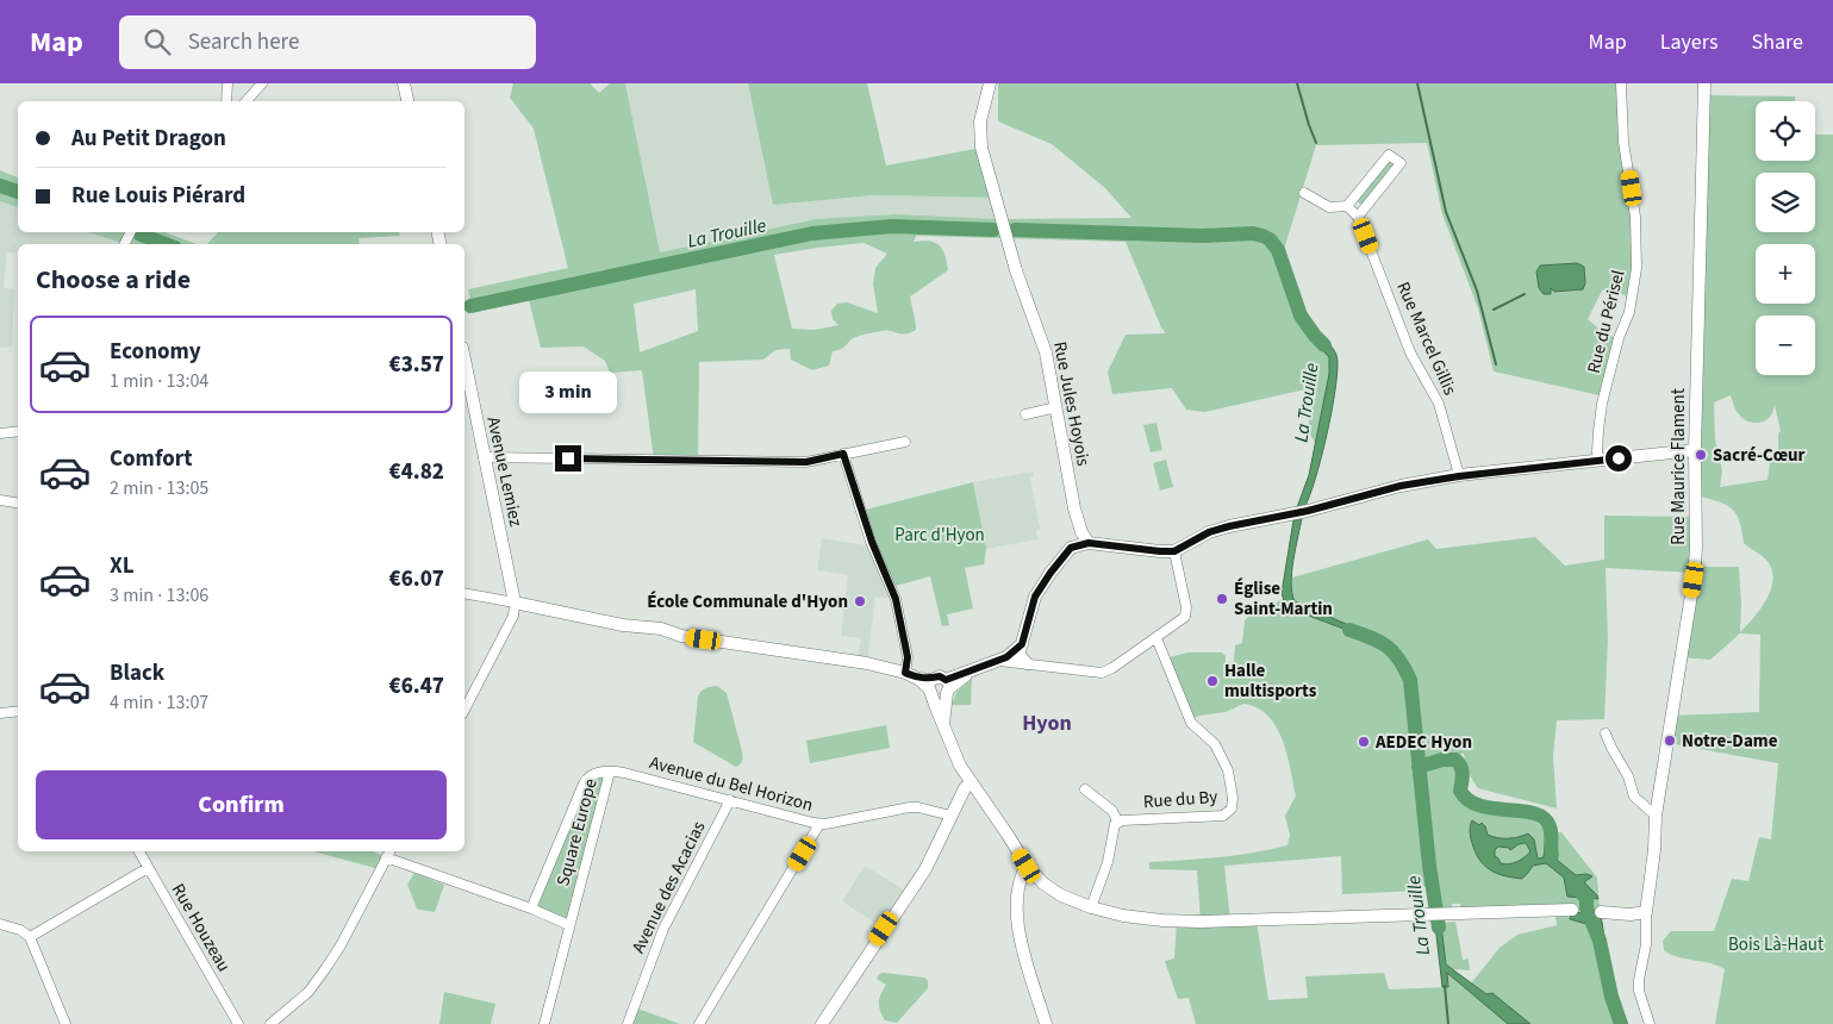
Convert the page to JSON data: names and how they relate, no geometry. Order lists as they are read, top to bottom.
{
  "streets": {
    "street": [
      "Rue du Périsel",
      "Rue Marcel Gillis",
      "Rue Jules Hoyois",
      "Rue Maurice Flament",
      "Avenue Lemiez",
      "Avenue du Bel Horizon",
      "Rue du By",
      "Square Europe",
      "Avenue des Acacias",
      "Rue Houzeau"
    ]
  },
  "crossings": [
    ["Rue Jules Hoyois", "Rue du By"],
    ["Avenue du Bel Horizon", "Square Europe"],
    ["Avenue du Bel Horizon", "Avenue des Acacias"]
  ],
  "districts": ["Hyon"],
  "water": ["La Trouille"],
  "parks": ["Parc d'Hyon", "Bois Là-Haut"],
  "places": [
    "Sacré-Cœur",
    "Église Saint-Martin",
    "École Communale d'Hyon",
    "Halle multisports",
    "Notre-Dame",
    "AEDEC Hyon"
  ],
  "page": {
    "header": "Map",
    "search": "Search here",
    "nav": ["Map", "Layers", "Share"],
    "map_buttons": ["+", "−"],
    "banner": ["Au Petit Dragon", "Rue Louis Piérard"],
    "heading": "Choose a ride",
    "list": [
      {
        "name": "Economy",
        "note": "1 min · 13:04",
        "value": "€3.57"
      },
      {
        "name": "Comfort",
        "note": "2 min · 13:05",
        "value": "€4.82"
      },
      {
        "name": "XL",
        "note": "3 min · 13:06",
        "value": "€6.07"
      },
      {
        "name": "Black",
        "note": "4 min · 13:07",
        "value": "€6.47"
      }
    ],
    "bubble": "3 min",
    "buttons": "Confirm"
  }
}
